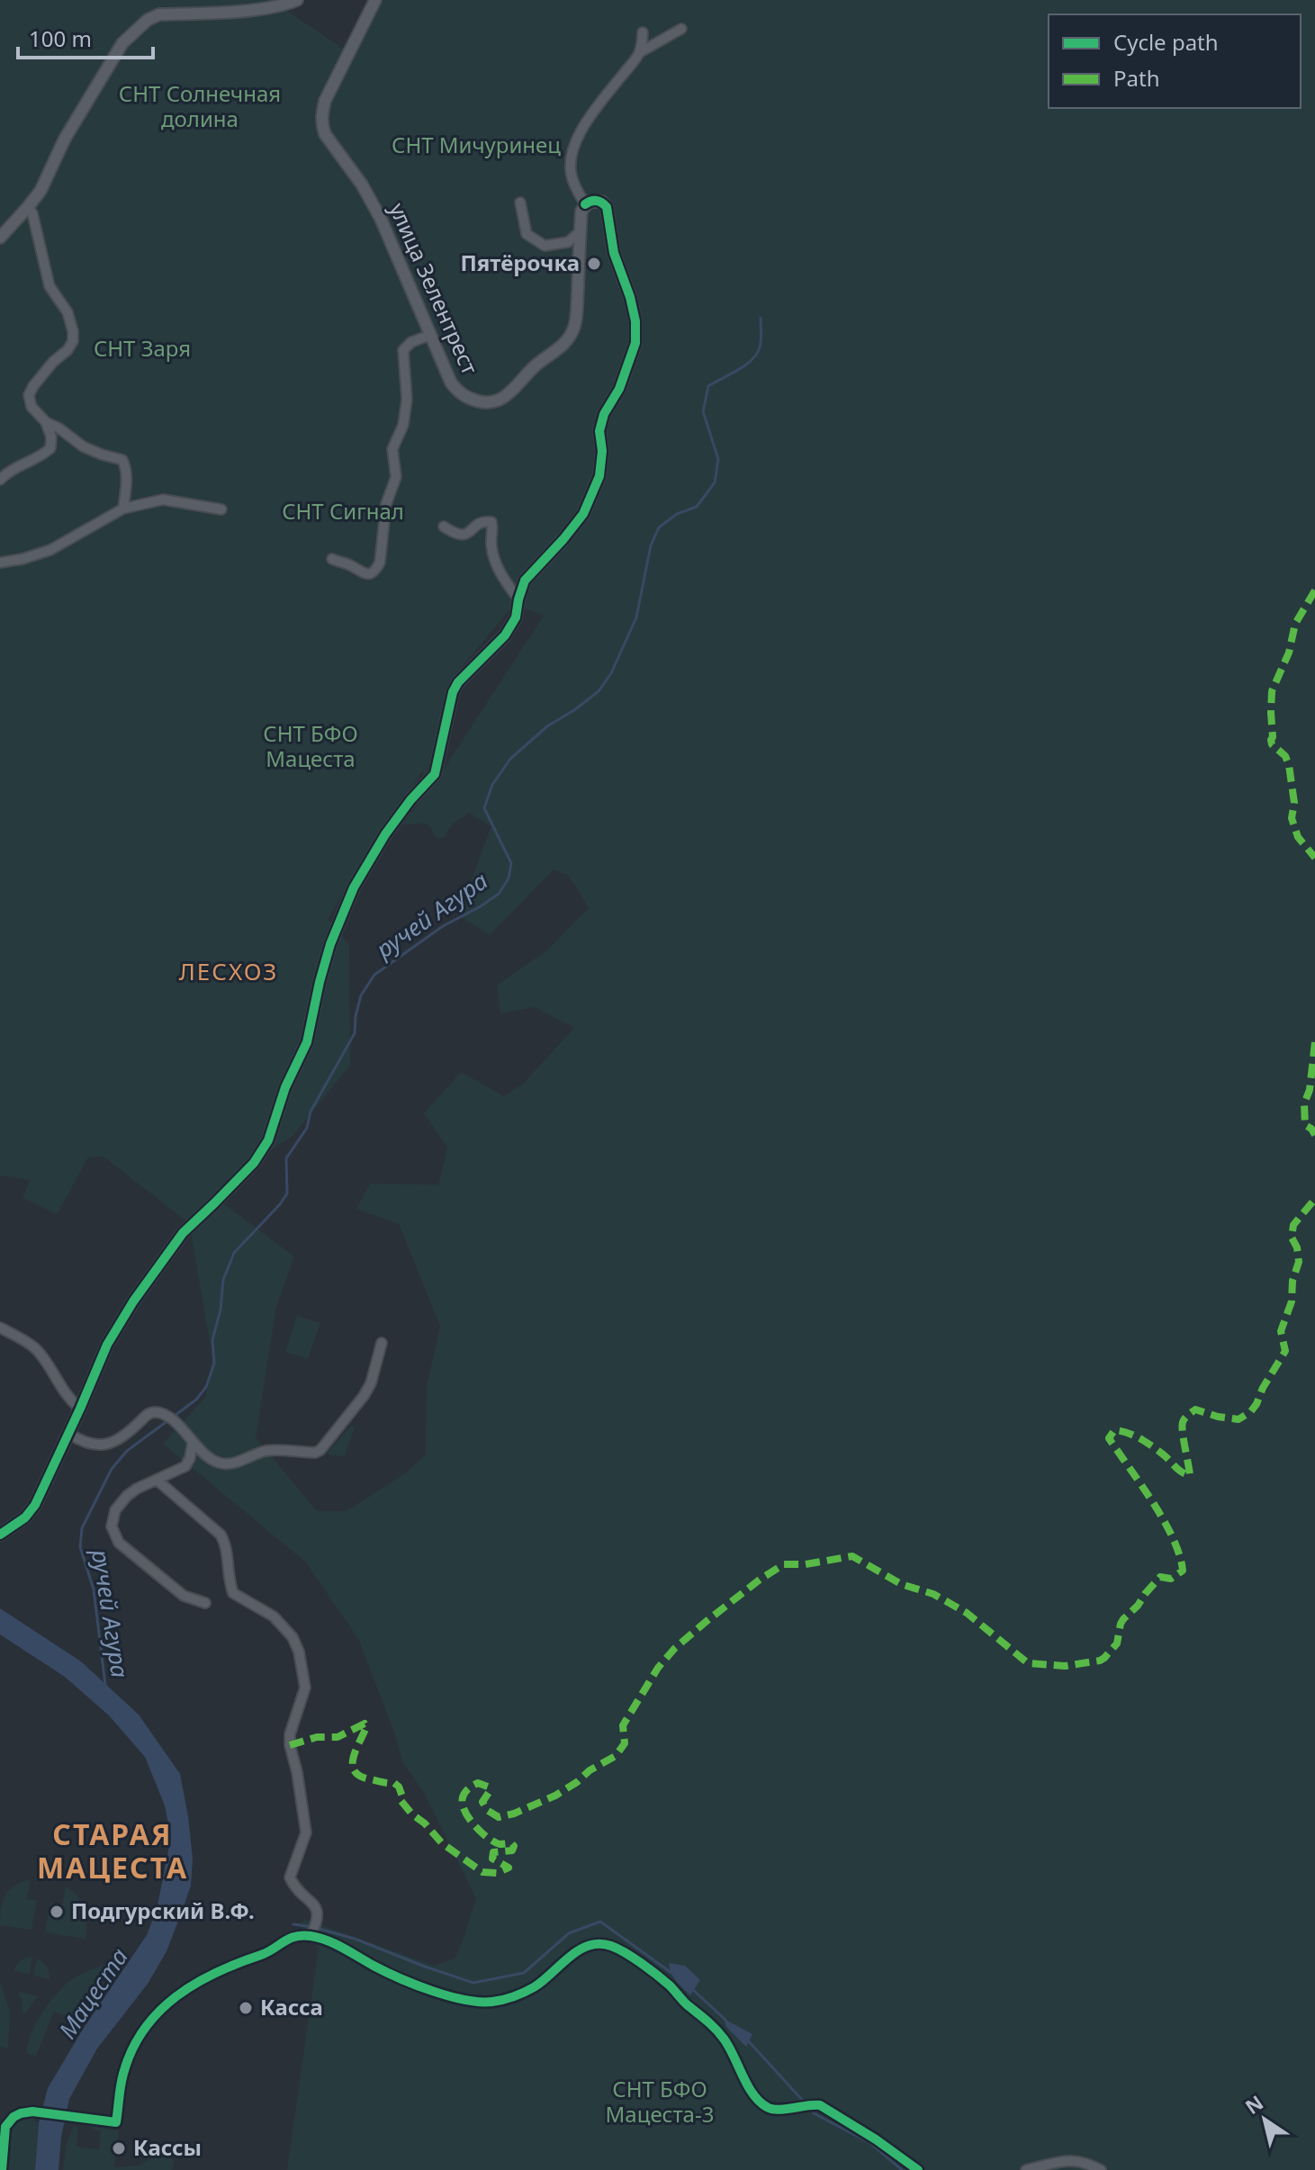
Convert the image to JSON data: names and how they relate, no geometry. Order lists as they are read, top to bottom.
{
  "streets": {
    "street": ["улица Зелентрест"]
  },
  "districts": ["ЛЕСХОЗ", "СТАРАЯ МАЦЕСТА"],
  "water": ["ручей Агура", "Мацеста"],
  "parks": [
    "СНТ Солнечная долина",
    "СНТ Мичуринец",
    "СНТ Заря",
    "СНТ Сигнал",
    "СНТ БФО Мацеста",
    "СНТ БФО Мацеста-3"
  ],
  "places": [
    "Пятёрочка",
    "Подгурский В.Ф.",
    "Касса",
    "Кассы"
  ],
  "legend": ["Cycle path", "Path"],
  "scale_bar": "100 m",
  "north": "top left"
}
